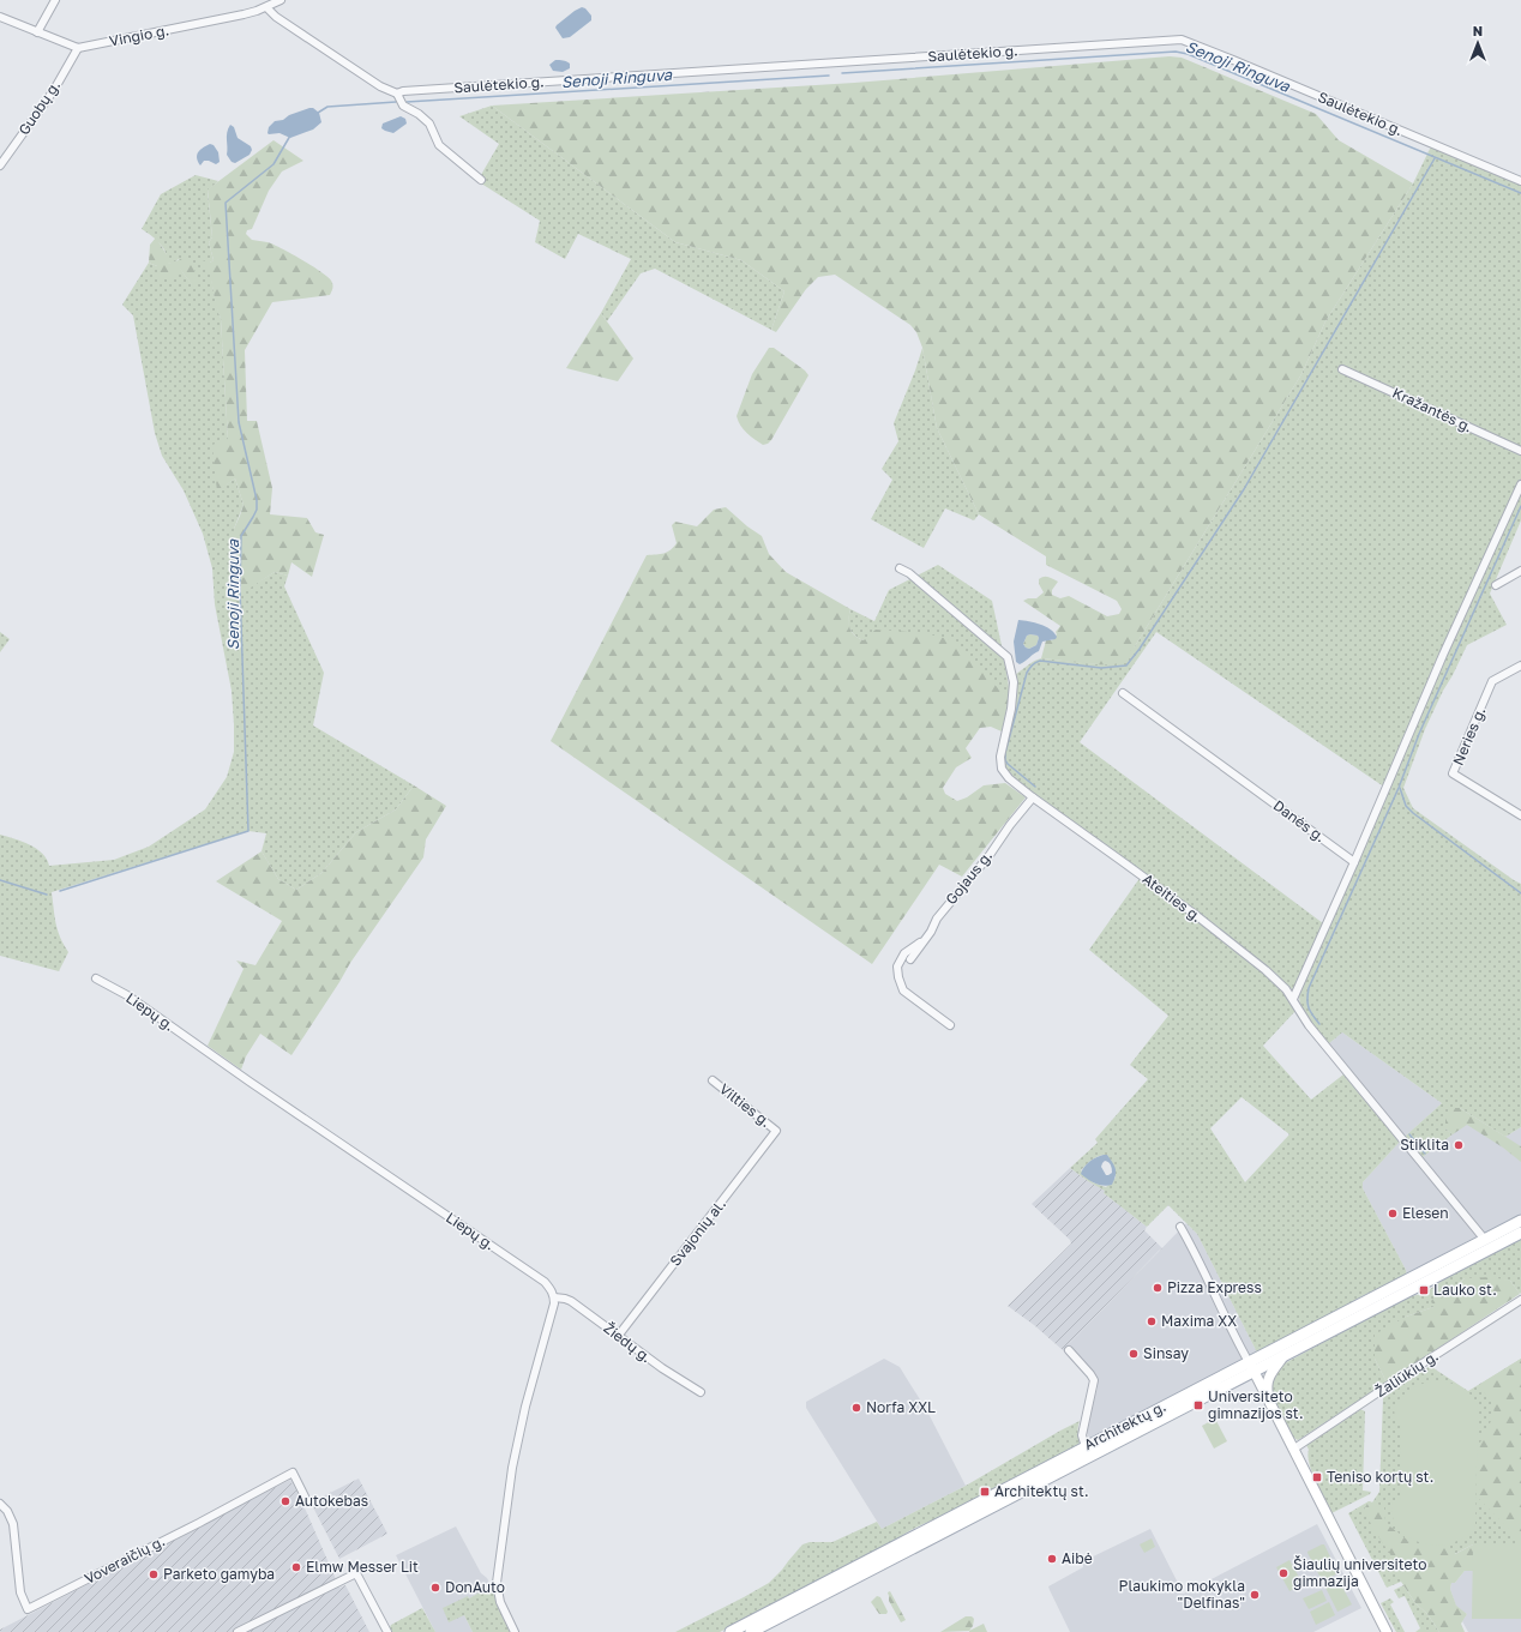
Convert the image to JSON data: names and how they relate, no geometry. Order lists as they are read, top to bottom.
{
  "streets": {
    "main road": ["Architektų g."],
    "street": [
      "Vingio g.",
      "Saulėtekio g.",
      "Guobų g.",
      "Kražantės g.",
      "Neries g.",
      "Danės g.",
      "Gojaus g.",
      "Ateities g.",
      "Liepų g.",
      "Vilties g.",
      "Svajonių al.",
      "Žiedų g.",
      "Žaliūkių g.",
      "Voveraičių g."
    ]
  },
  "crossings": [
    ["Vingio g.", "Guobų g."],
    ["Gojaus g.", "Ateities g."],
    ["Ateities g.", "Architektų g."],
    ["Liepų g.", "Žiedų g."],
    ["Vilties g.", "Svajonių al."],
    ["Svajonių al.", "Žiedų g."]
  ],
  "water": ["Senoji Ringuva"],
  "places": {
    "other": [
      "Stiklita",
      "Elesen",
      "Pizza Express",
      "Maxima XX",
      "Sinsay",
      "Norfa XXL",
      "Autokebas",
      "Aibė",
      "Elmw Messer Lit",
      "Šiaulių universiteto gimnazija",
      "Parketo gamyba",
      "DonAuto",
      "Plaukimo mokykla \"Delfinas\""
    ],
    "transit": [
      "Lauko st.",
      "Universiteto gimnazijos st.",
      "Teniso kortų st.",
      "Architektų st."
    ]
  },
  "north": "top"
}
